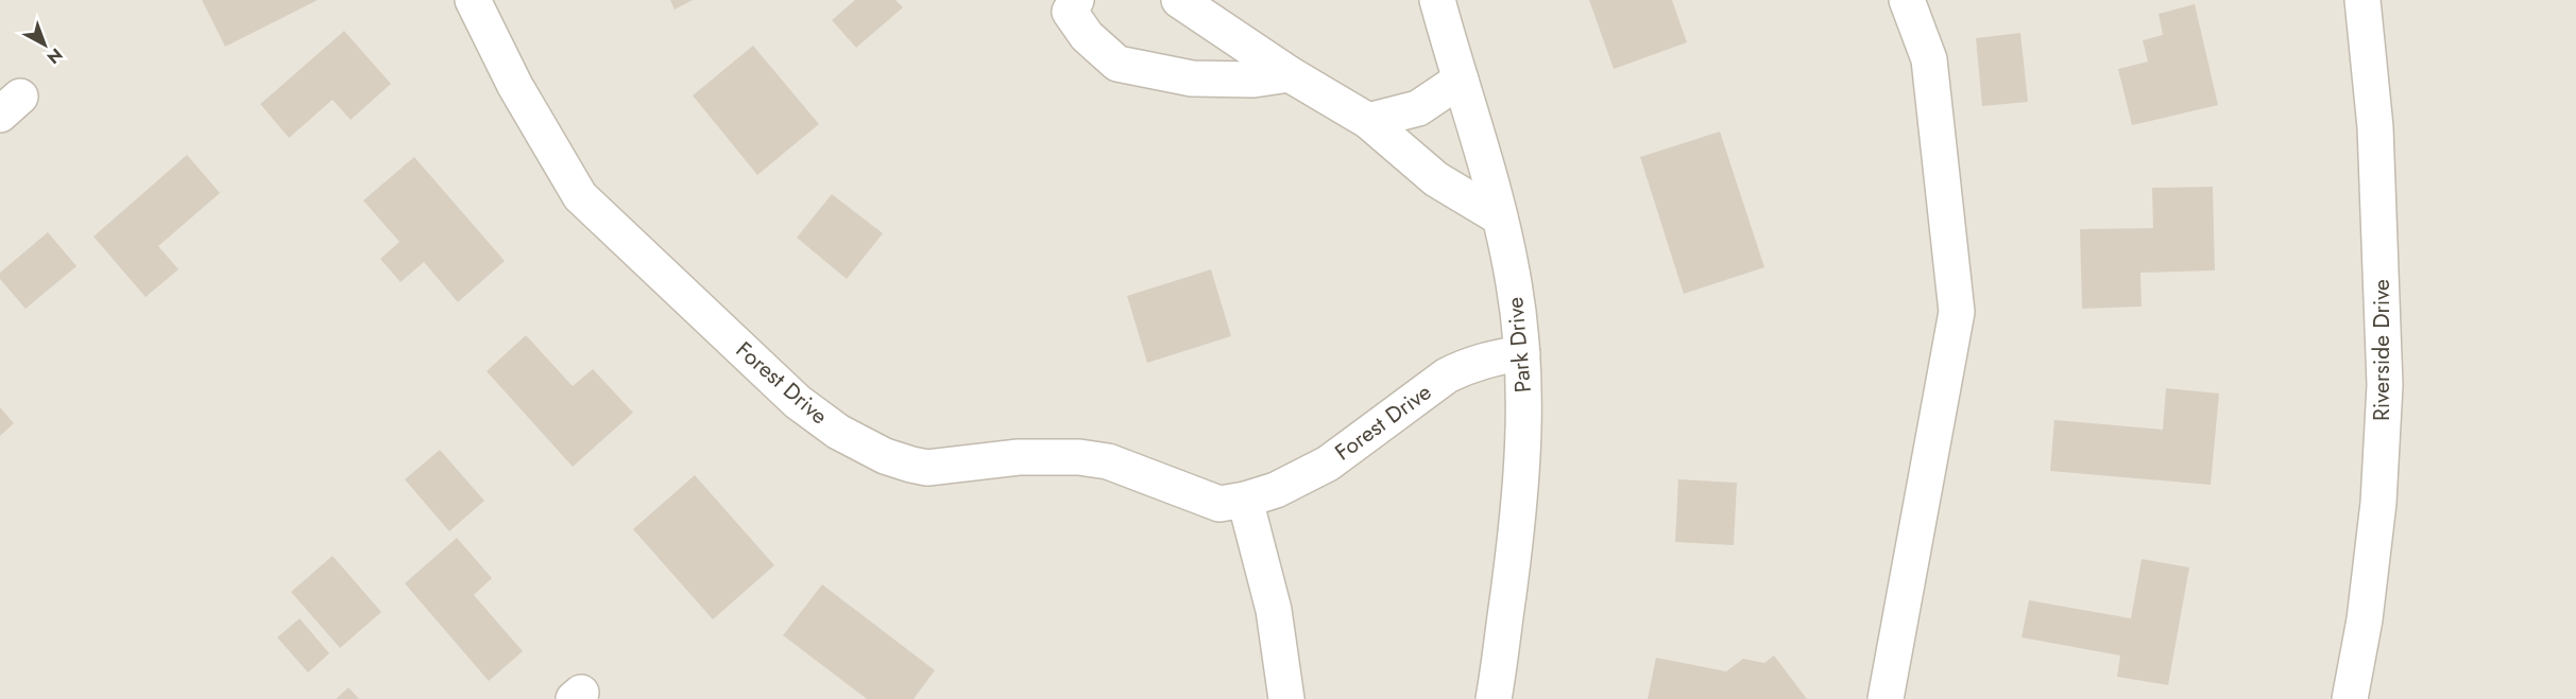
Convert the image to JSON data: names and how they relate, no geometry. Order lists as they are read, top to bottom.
{
  "streets": {
    "street": ["Park Drive", "Riverside Drive", "Forest Drive"]
  },
  "crossings": [
    ["Park Drive", "Forest Drive"]
  ],
  "north": "bottom right"
}
